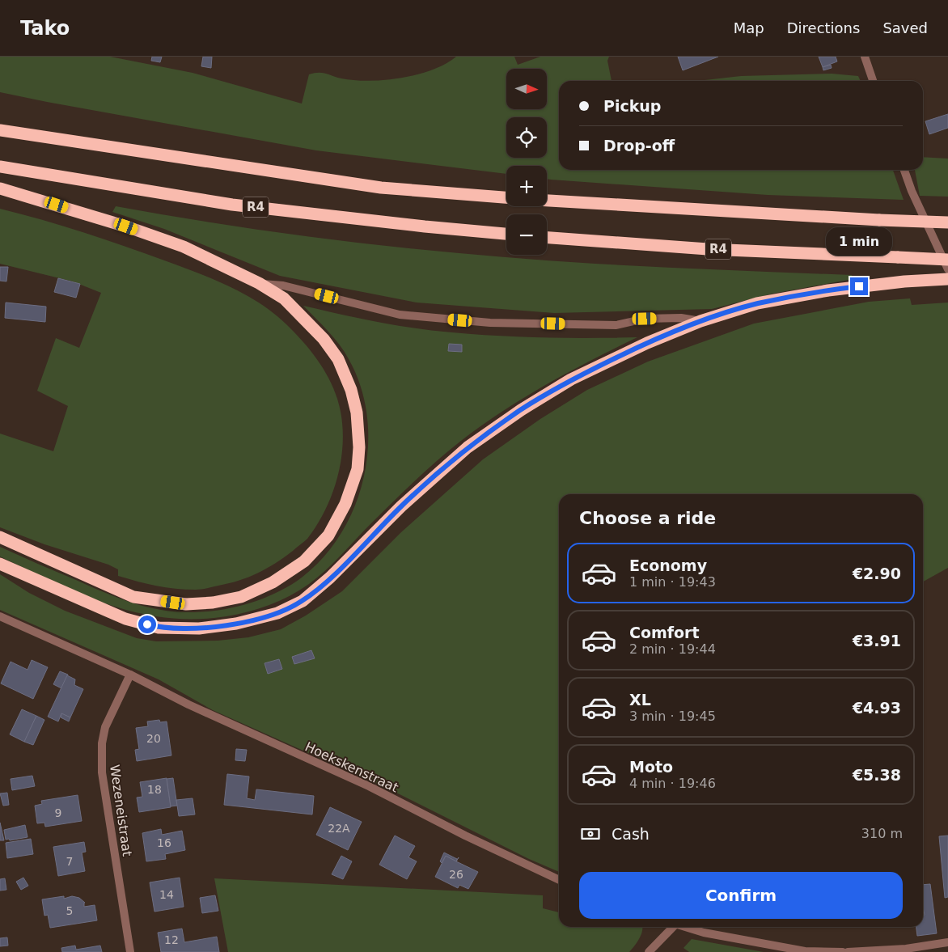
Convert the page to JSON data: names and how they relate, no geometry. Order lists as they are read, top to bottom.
{
  "streets": {
    "highway": ["R4"],
    "street": ["Hoekskenstraat", "Wezeneistraat"]
  },
  "crossings": [
    ["Hoekskenstraat", "Wezeneistraat"]
  ],
  "house_numbers": [
    "20",
    "18",
    "9",
    "22A",
    "16",
    "7",
    "26",
    "14",
    "5",
    "12"
  ],
  "north": "right",
  "page": {
    "header": "Tako",
    "nav": ["Map", "Directions", "Saved"],
    "map_buttons": ["+", "−"],
    "banner": ["Pickup", "Drop-off"],
    "bubble": "1 min",
    "heading": "Choose a ride",
    "list": [
      {
        "name": "Economy",
        "note": "1 min · 19:43",
        "value": "€2.90"
      },
      {
        "name": "Comfort",
        "note": "2 min · 19:44",
        "value": "€3.91"
      },
      {
        "name": "XL",
        "note": "3 min · 19:45",
        "value": "€4.93"
      },
      {
        "name": "Moto",
        "note": "4 min · 19:46",
        "value": "€5.38"
      }
    ],
    "pay": ["Cash", "310 m"],
    "buttons": "Confirm"
  }
}
